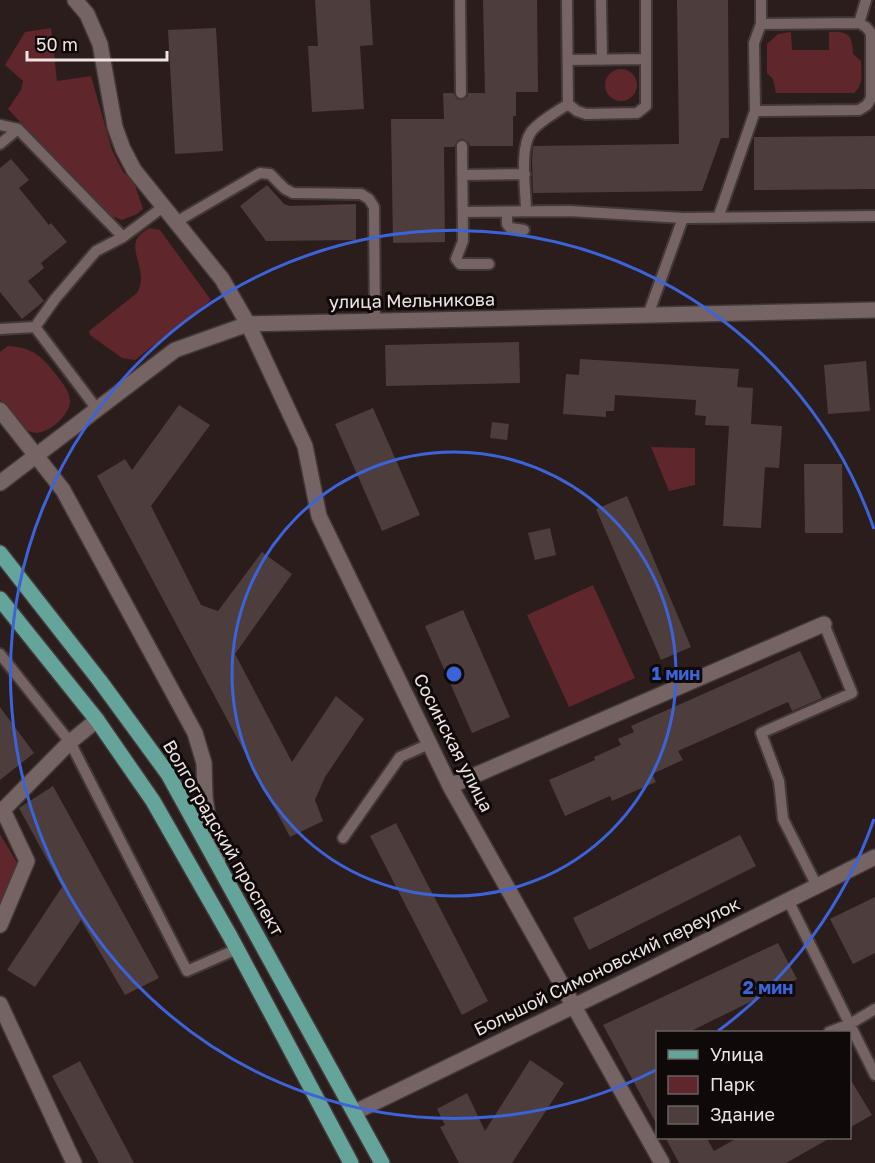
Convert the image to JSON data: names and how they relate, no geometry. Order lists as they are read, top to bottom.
{
  "streets": {
    "main road": ["Волгоградский проспект"],
    "street": ["улица Мельникова", "Сосинская улица", "Большой Симоновский переулок"]
  },
  "crossings": [
    ["улица Мельникова", "Сосинская улица"],
    ["Сосинская улица", "Большой Симоновский переулок"],
    ["Волгоградский проспект", "Большой Симоновский переулок"]
  ],
  "legend": ["Улица", "Парк", "Здание"],
  "scale_bar": "50 m",
  "rings": ["1 мин", "2 мин"]
}
